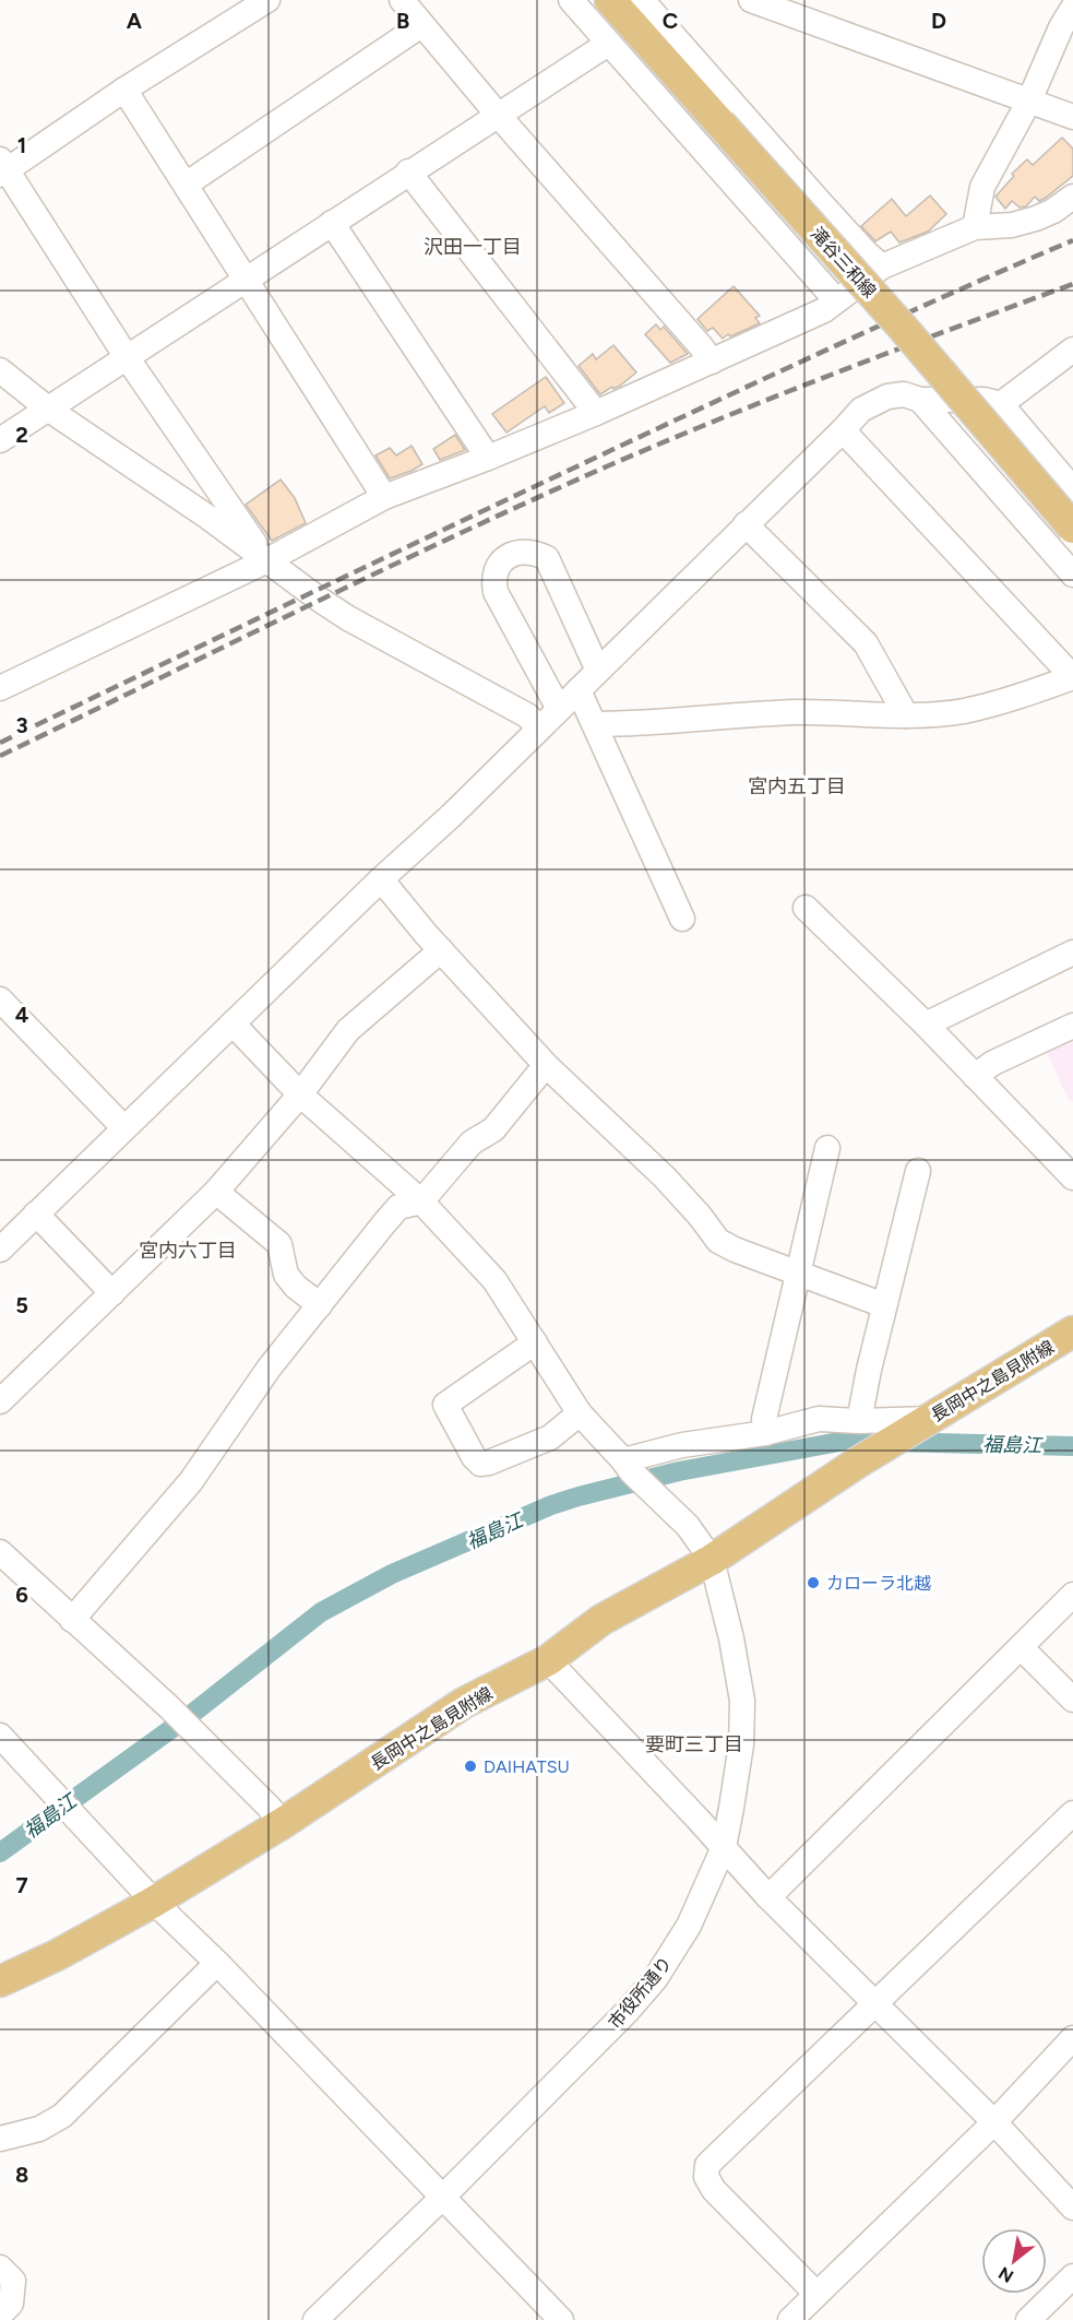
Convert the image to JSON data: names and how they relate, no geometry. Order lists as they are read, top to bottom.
{
  "streets": {
    "main road": ["滝谷三和線", "長岡中之島見附線"],
    "street": ["市役所通り"]
  },
  "crossings": [
    ["長岡中之島見附線", "市役所通り"]
  ],
  "districts": [
    "沢田一丁目",
    "宮内五丁目",
    "宮内六丁目",
    "要町三丁目"
  ],
  "water": ["福島江"],
  "places": ["カローラ北越", "DAIHATSU"],
  "north": "bottom left",
  "grid": {
    "columns": [
      "A",
      "B",
      "C",
      "D"
    ],
    "rows": [
      "1",
      "2",
      "3",
      "4",
      "5",
      "6",
      "7",
      "8"
    ]
  }
}
